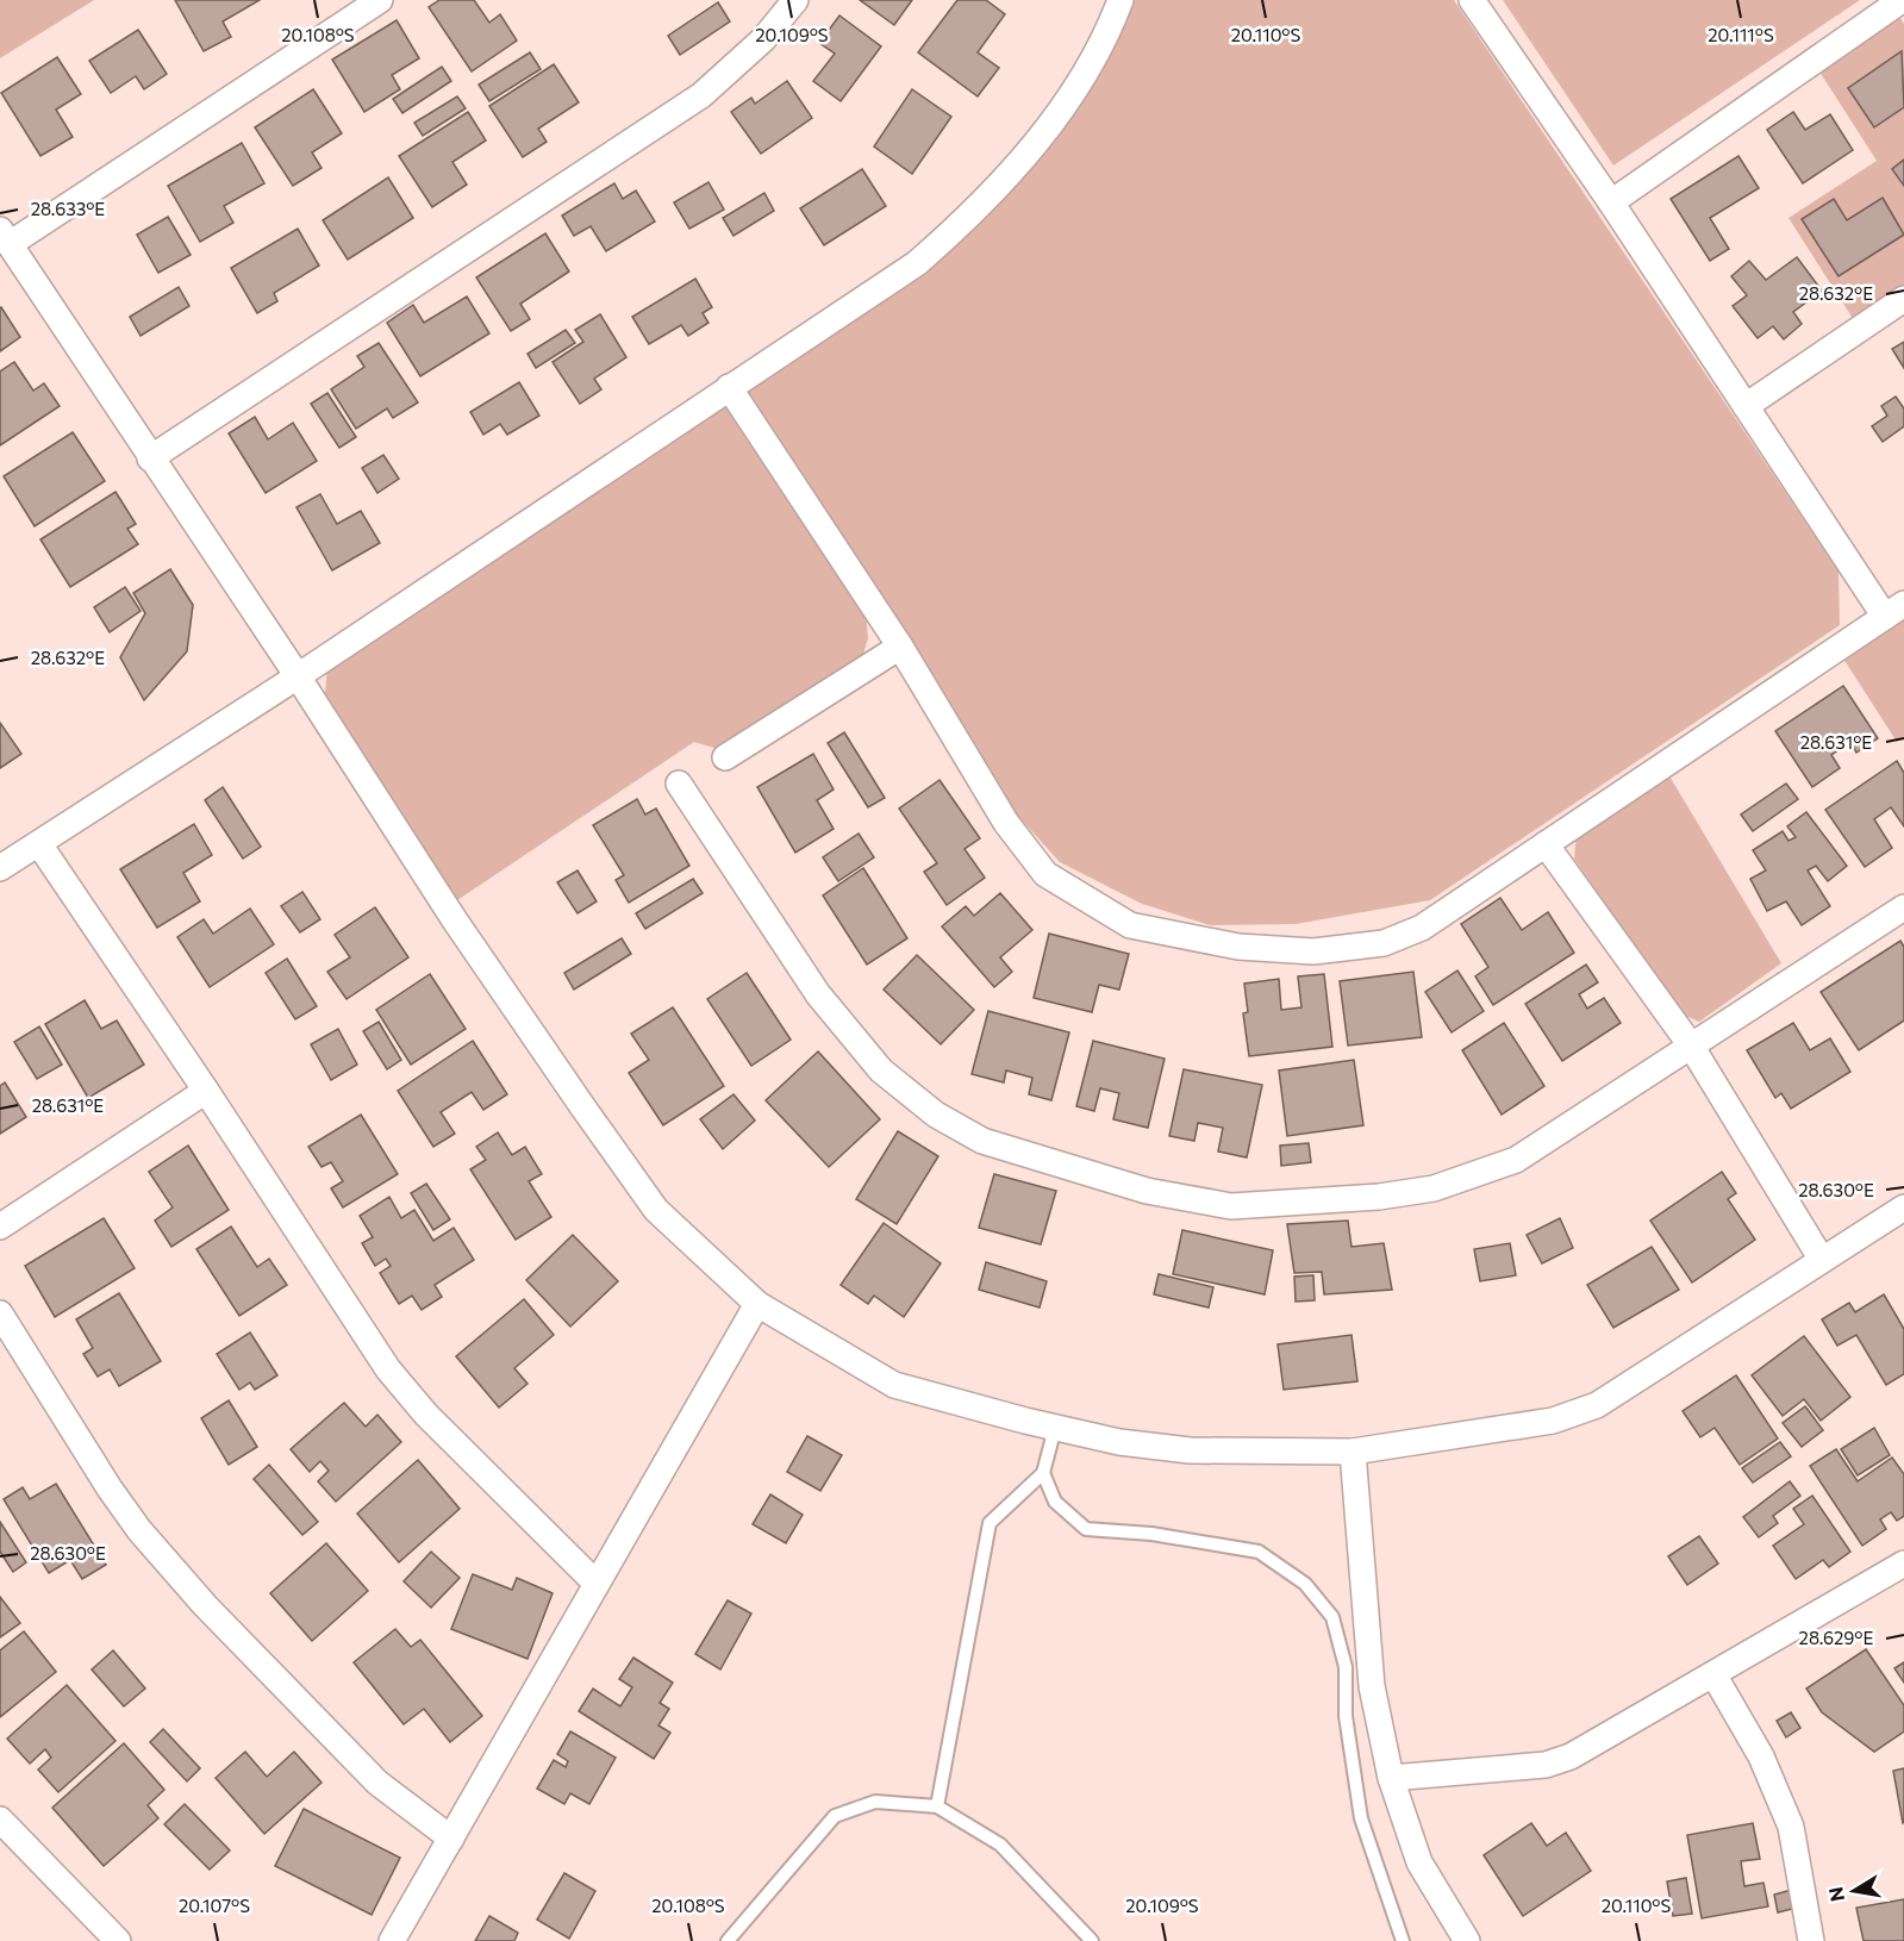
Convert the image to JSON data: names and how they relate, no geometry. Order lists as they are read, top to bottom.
{
  "north": "left",
  "coordinates": [
    "20.111°S",
    "20.108°S",
    "20.109°S",
    "20.110°S",
    "28.633°E",
    "28.632°E",
    "28.631°E",
    "28.630°E",
    "28.629°E",
    "20.107°S"
  ]
}
